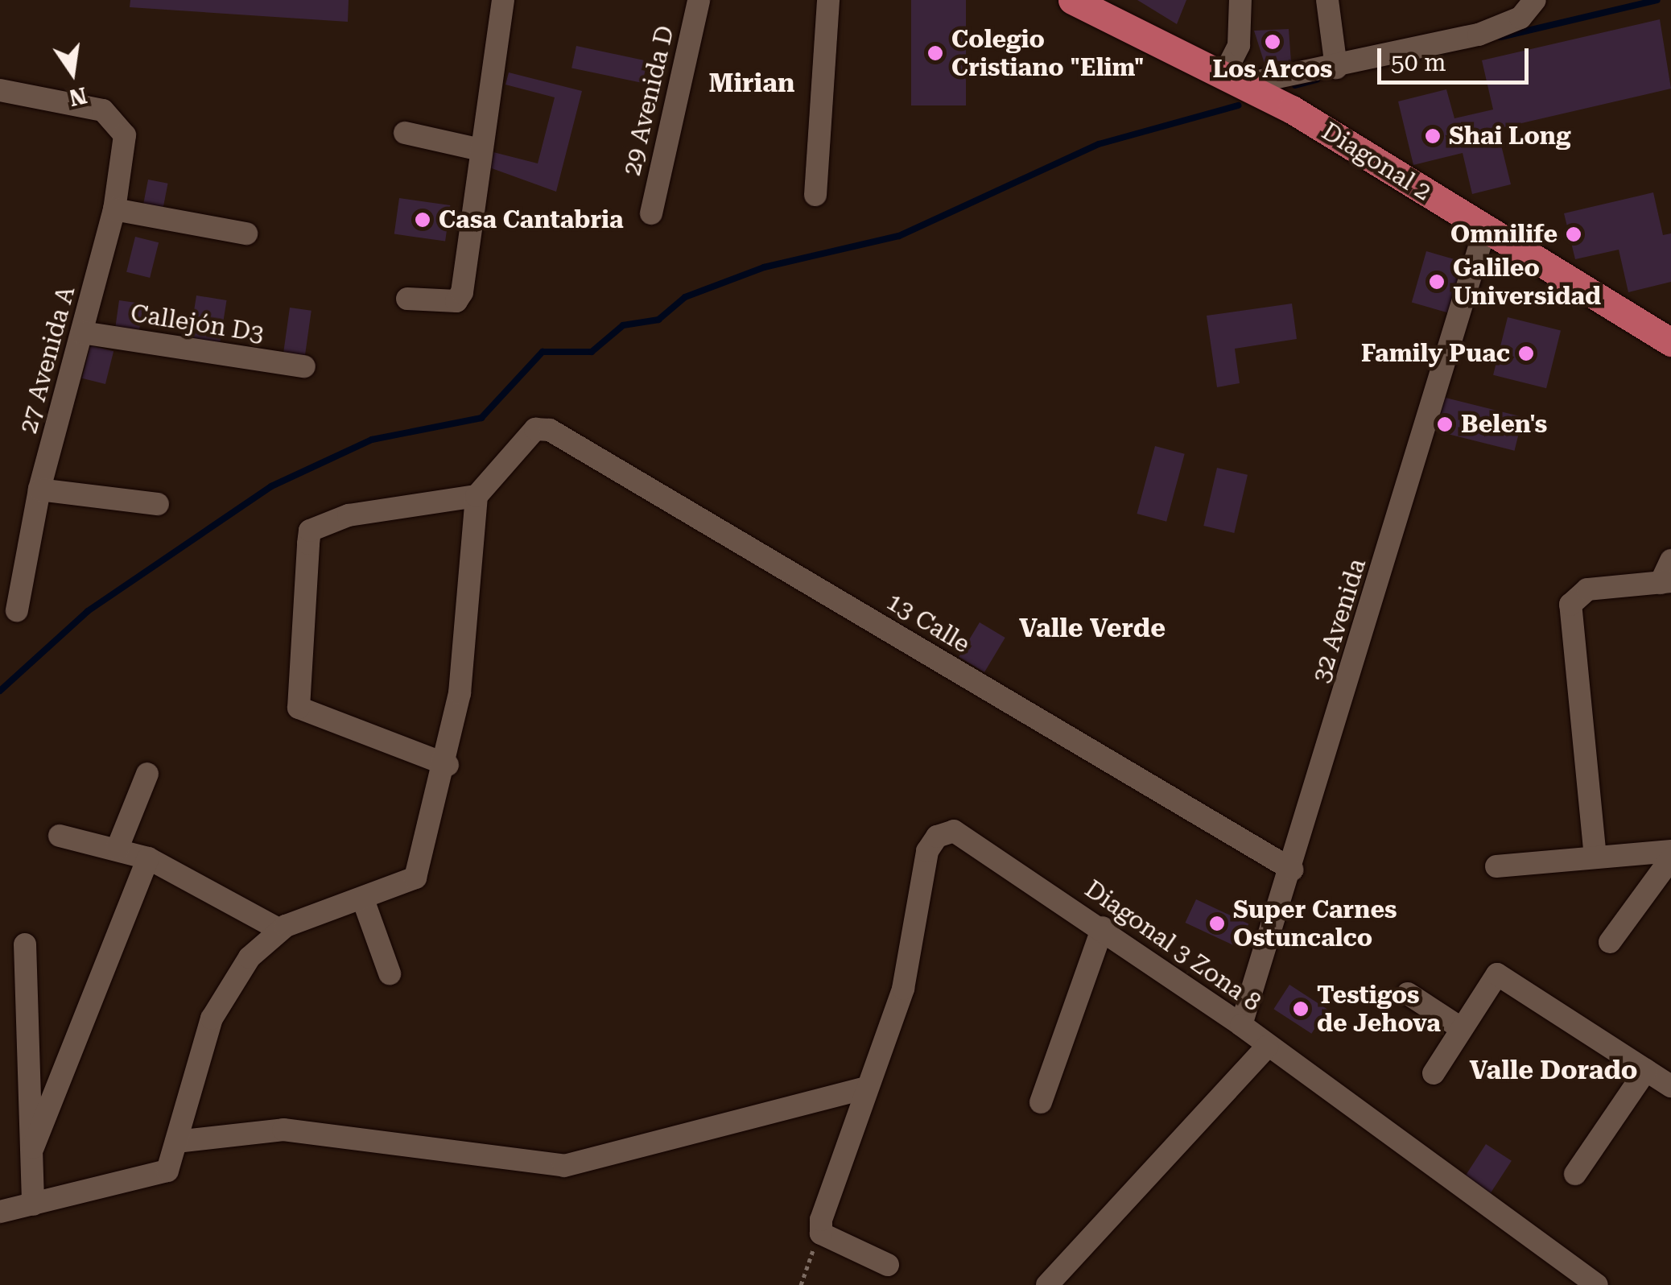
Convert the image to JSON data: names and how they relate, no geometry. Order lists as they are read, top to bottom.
{
  "streets": {
    "main road": ["Diagonal 2"],
    "street": [
      "29 Avenida D",
      "Callejón D3",
      "27 Avenida A",
      "32 Avenida",
      "13 Calle",
      "Diagonal 3 Zona 8"
    ]
  },
  "crossings": [
    ["Diagonal 2", "32 Avenida"],
    ["Callejón D3", "27 Avenida A"],
    ["32 Avenida", "13 Calle"],
    ["32 Avenida", "Diagonal 3 Zona 8"]
  ],
  "districts": ["Mirian", "Valle Verde", "Valle Dorado"],
  "places": [
    "Los Arcos",
    "Colegio Cristiano \"Elim\"",
    "Shai Long",
    "Casa Cantabria",
    "Omnilife",
    "Galileo Universidad",
    "Family Puac",
    "Belen's",
    "Super Carnes Ostuncalco",
    "Testigos de Jehova"
  ],
  "scale_bar": "50 m",
  "north": "bottom"
}
